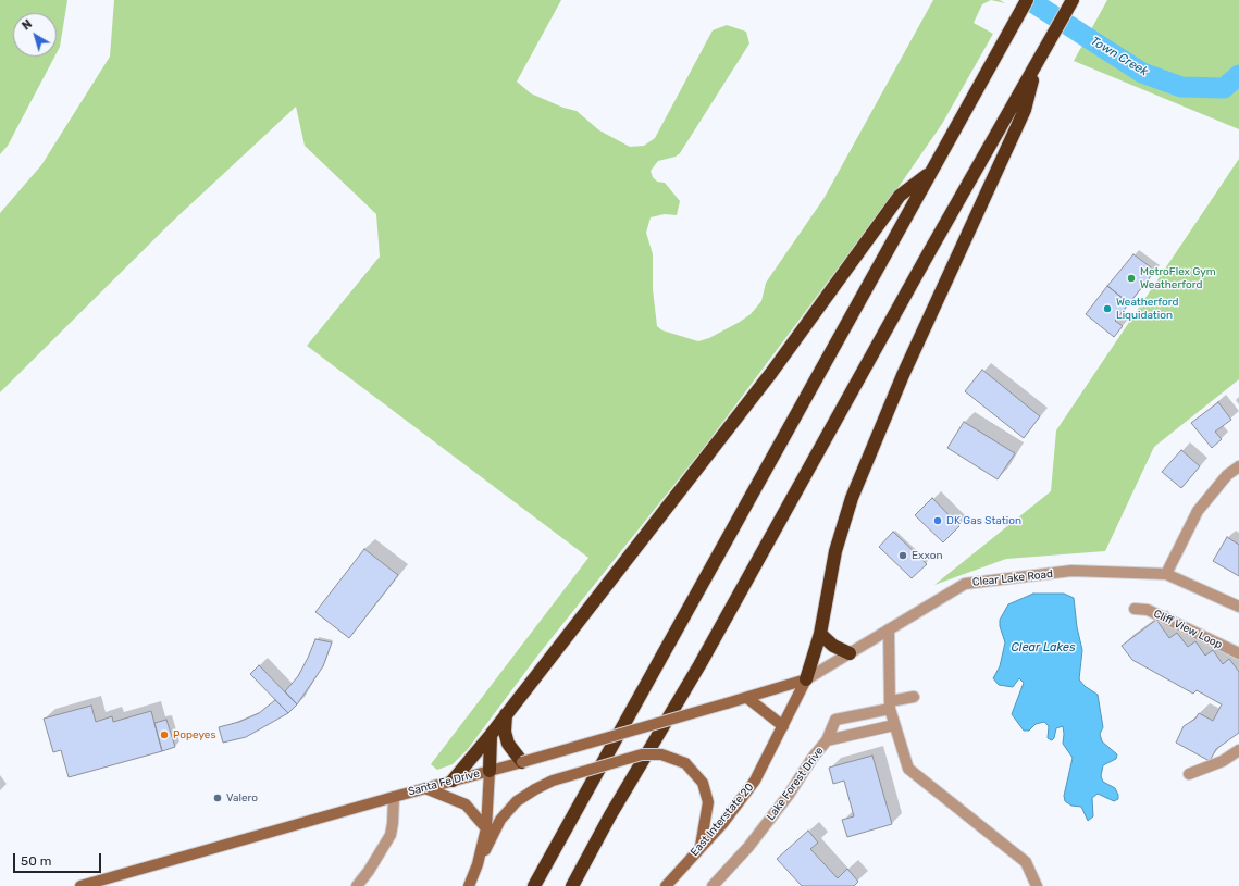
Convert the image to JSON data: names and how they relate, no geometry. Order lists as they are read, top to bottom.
{
  "streets": {
    "main road": ["Santa Fe Drive", "East Interstate 20"],
    "street": ["Clear Lake Road", "Cliff View Loop", "Lake Forest Drive"]
  },
  "crossings": [
    ["Clear Lake Road", "Santa Fe Drive"],
    ["Clear Lake Road", "East Interstate 20"],
    ["Santa Fe Drive", "East Interstate 20"]
  ],
  "water": ["Town Creek", "Clear Lakes"],
  "places": [
    "MetroFlex Gym Weatherford",
    "Weatherford Liquidation",
    "DK Gas Station",
    "Exxon",
    "Popeyes",
    "Valero"
  ],
  "scale_bar": "50 m",
  "north": "top left"
}
